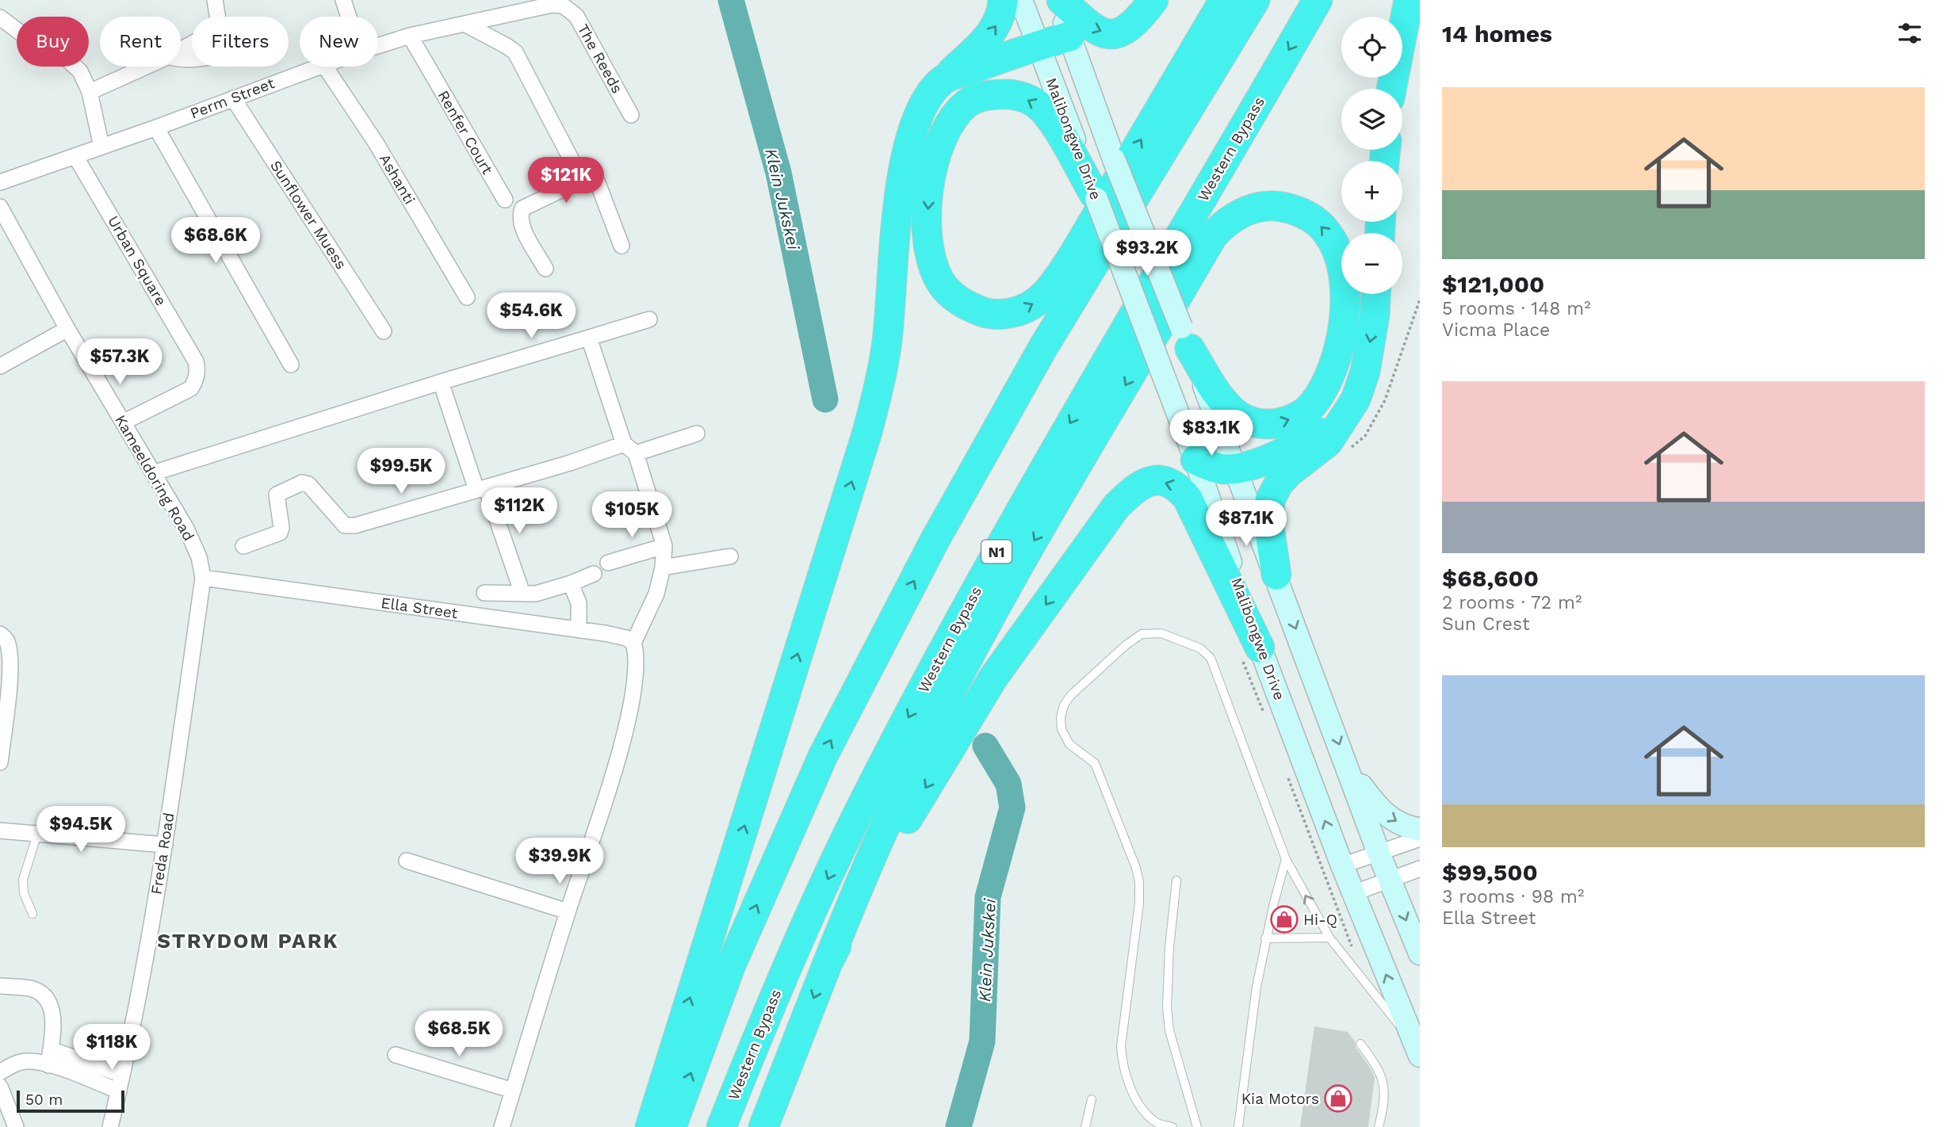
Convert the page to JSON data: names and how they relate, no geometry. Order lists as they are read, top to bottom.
{
  "streets": {
    "highway": ["Western Bypass", "N1"],
    "main road": ["Malibongwe Drive"],
    "street": [
      "The Reeds",
      "Perm Street",
      "Renfer Court",
      "Ashanti",
      "Sunflower Muess",
      "Urban Square",
      "Kameeldoring Road",
      "Ella Street",
      "Freda Road"
    ]
  },
  "crossings": [
    ["The Reeds", "Perm Street"],
    ["Perm Street", "Renfer Court"],
    ["Perm Street", "Sunflower Muess"],
    ["Perm Street", "Urban Square"],
    ["Urban Square", "Kameeldoring Road"],
    ["Kameeldoring Road", "Ella Street"],
    ["Kameeldoring Road", "Freda Road"],
    ["Ella Street", "Freda Road"]
  ],
  "districts": ["STRYDOM PARK"],
  "water": ["Klein Jukskei"],
  "places": {
    "shop": ["Hi-Q", "Kia Motors"]
  },
  "scale_bar": "50 m",
  "page": {
    "heading": "14 homes",
    "map_buttons": ["+", "−"],
    "chip": [
      "Buy",
      "Rent",
      "Filters",
      "New"
    ],
    "list": [
      {
        "name": "$121,000",
        "note": "5 rooms · 148 m² · Vicma Place"
      },
      {
        "name": "$68,600",
        "note": "2 rooms · 72 m² · Sun Crest"
      },
      {
        "name": "$99,500",
        "note": "3 rooms · 98 m² · Ella Street"
      }
    ],
    "price": [
      "$121K",
      "$68.6K",
      "$93.2K",
      "$54.6K",
      "$57.3K",
      "$83.1K",
      "$99.5K",
      "$112K",
      "$105K",
      "$87.1K",
      "$94.5K",
      "$39.9K",
      "$68.5K",
      "$118K"
    ],
    "scale": "50 m"
  }
}
